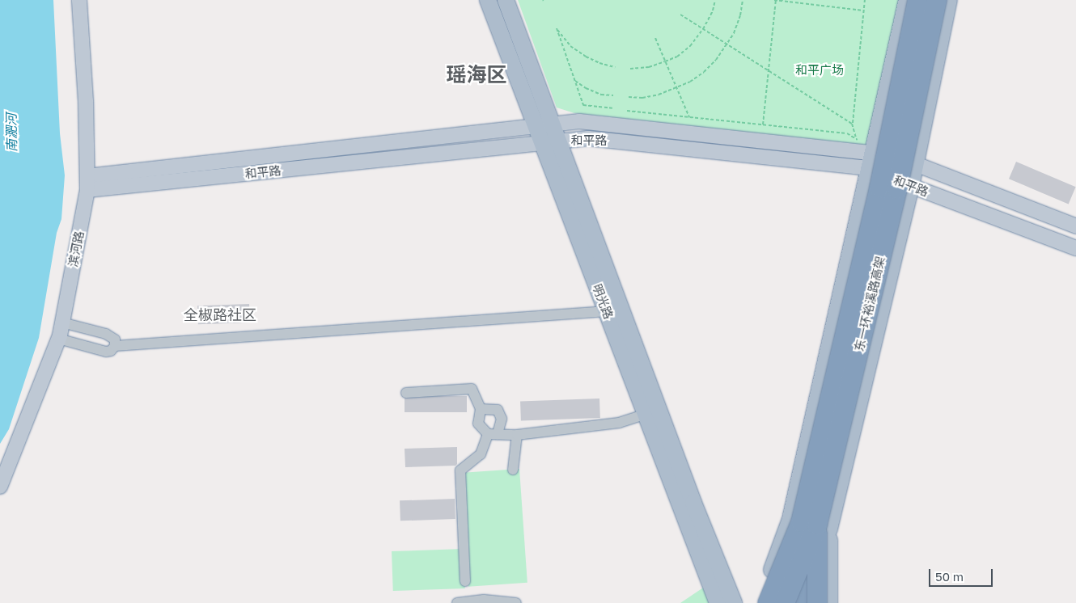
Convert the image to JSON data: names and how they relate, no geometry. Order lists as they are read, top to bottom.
{
  "streets": {
    "highway": ["东一环裕溪路高架"],
    "main road": ["和平路", "滨河路", "明光路"]
  },
  "crossings": [
    ["和平路", "滨河路"],
    ["和平路", "明光路"]
  ],
  "districts": ["瑶海区", "全椒路社区"],
  "water": ["南淝河"],
  "parks": ["和平广场"],
  "scale_bar": "50 m"
}
